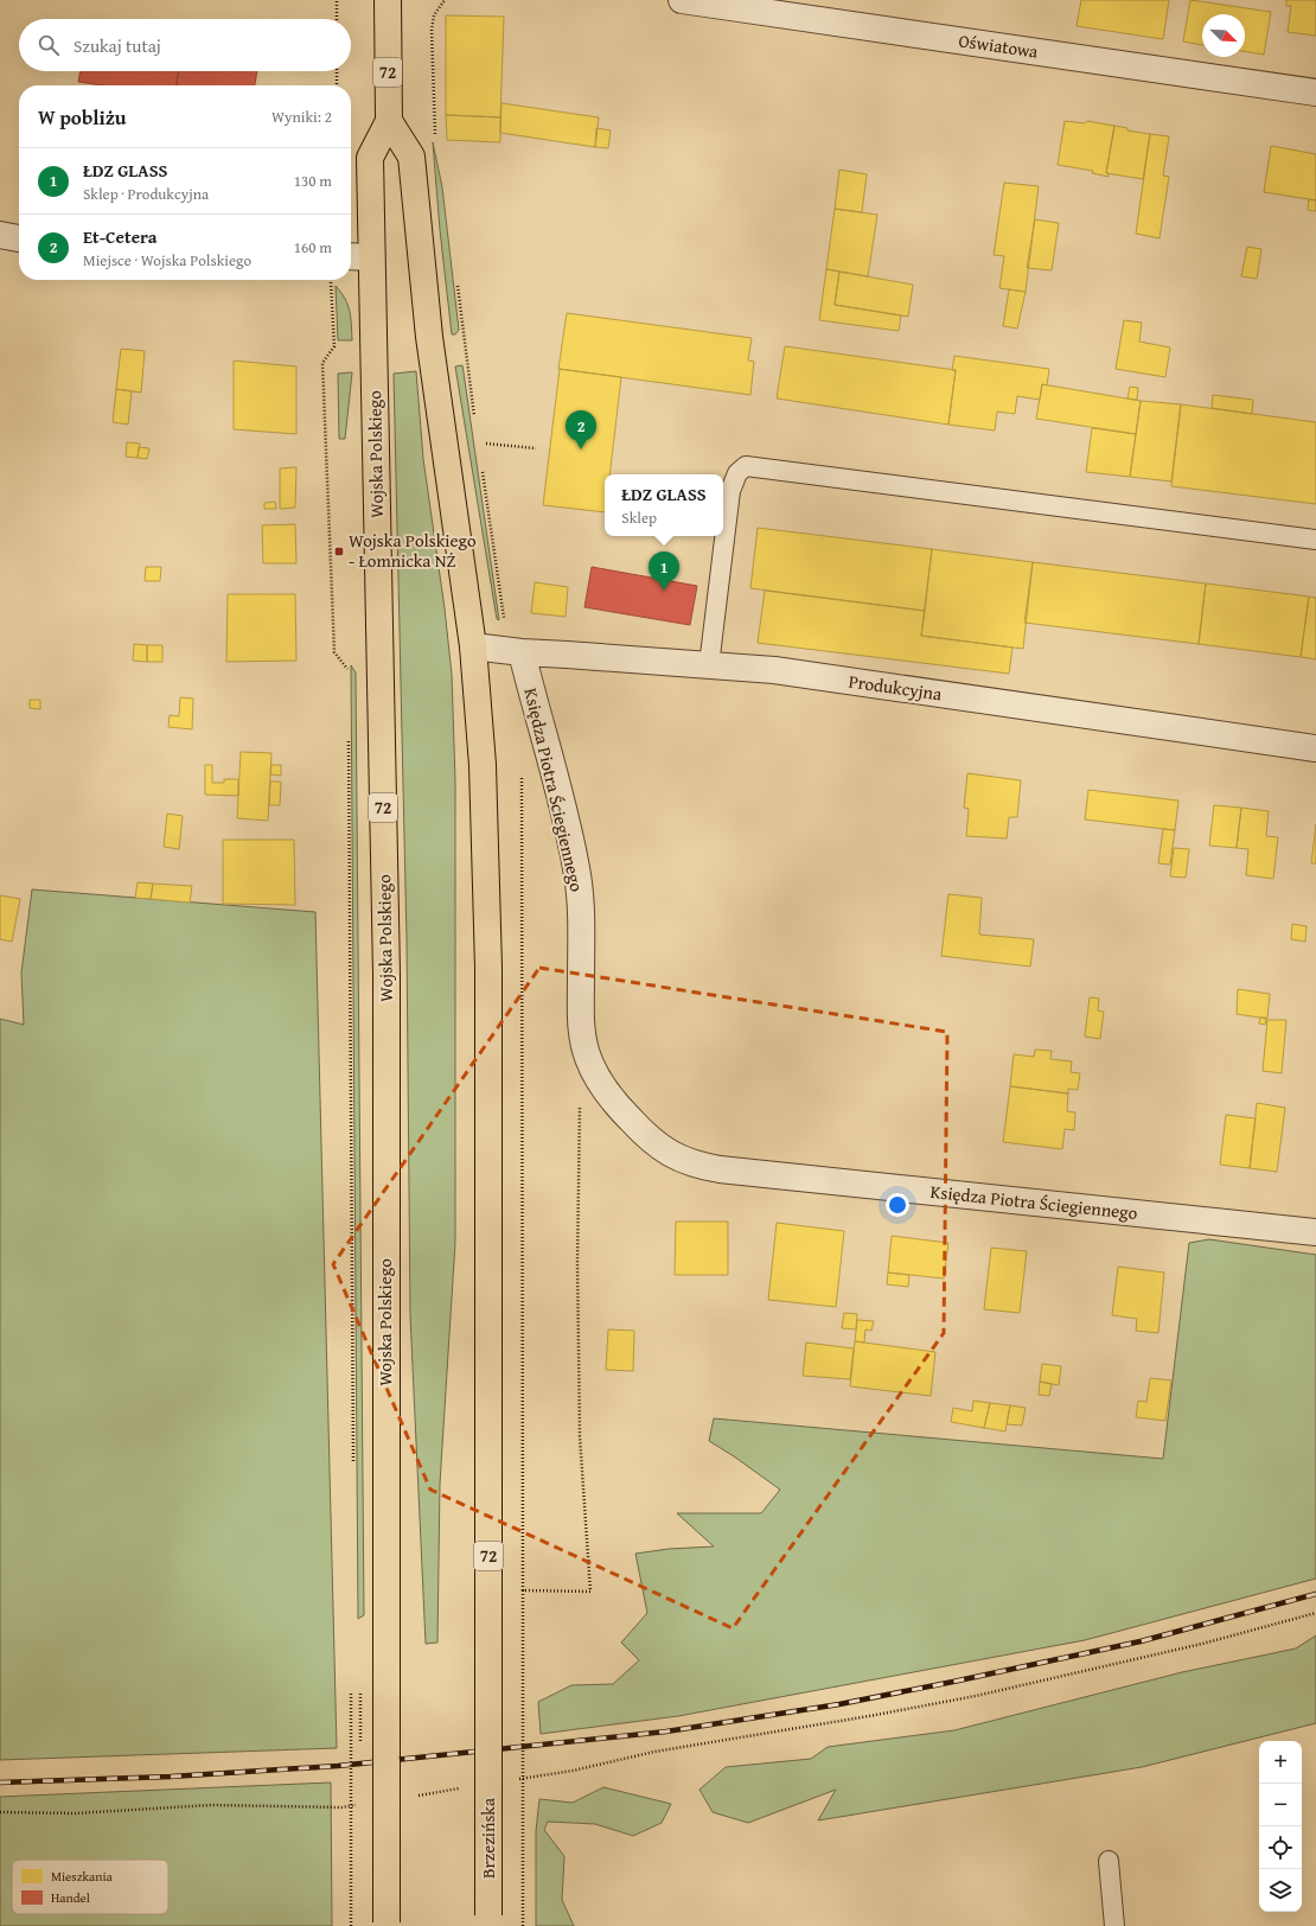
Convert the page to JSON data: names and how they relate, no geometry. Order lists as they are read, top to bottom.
{
  "streets": {
    "main road": ["72", "Wojska Polskiego", "Brzezińska"],
    "street": ["Oświatowa", "Produkcyjna", "Księdza Piotra Ściegiennego"]
  },
  "crossings": [
    ["72", "Wojska Polskiego"],
    ["72", "Produkcyjna"],
    ["72", "Brzezińska"],
    ["Produkcyjna", "Księdza Piotra Ściegiennego"],
    ["Produkcyjna", "Brzezińska"]
  ],
  "places": {
    "transit": ["Wojska Polskiego - Łomnicka NŻ"]
  },
  "legend": ["Mieszkania", "Handel"],
  "north": "bottom right",
  "page": {
    "search": "Szukaj tutaj",
    "heading": ["W pobliżu", "Wyniki: 2"],
    "list": [
      {
        "mark": "1",
        "name": "ŁDZ GLASS",
        "note": "Sklep · Produkcyjna",
        "value": "130 m"
      },
      {
        "mark": "2",
        "name": "Et-Cetera",
        "note": "Miejsce · Wojska Polskiego",
        "value": "160 m"
      }
    ],
    "pins": ["2", "1"],
    "popup": ["ŁDZ GLASS", "Sklep"],
    "map_buttons": ["+", "−"]
  }
}
